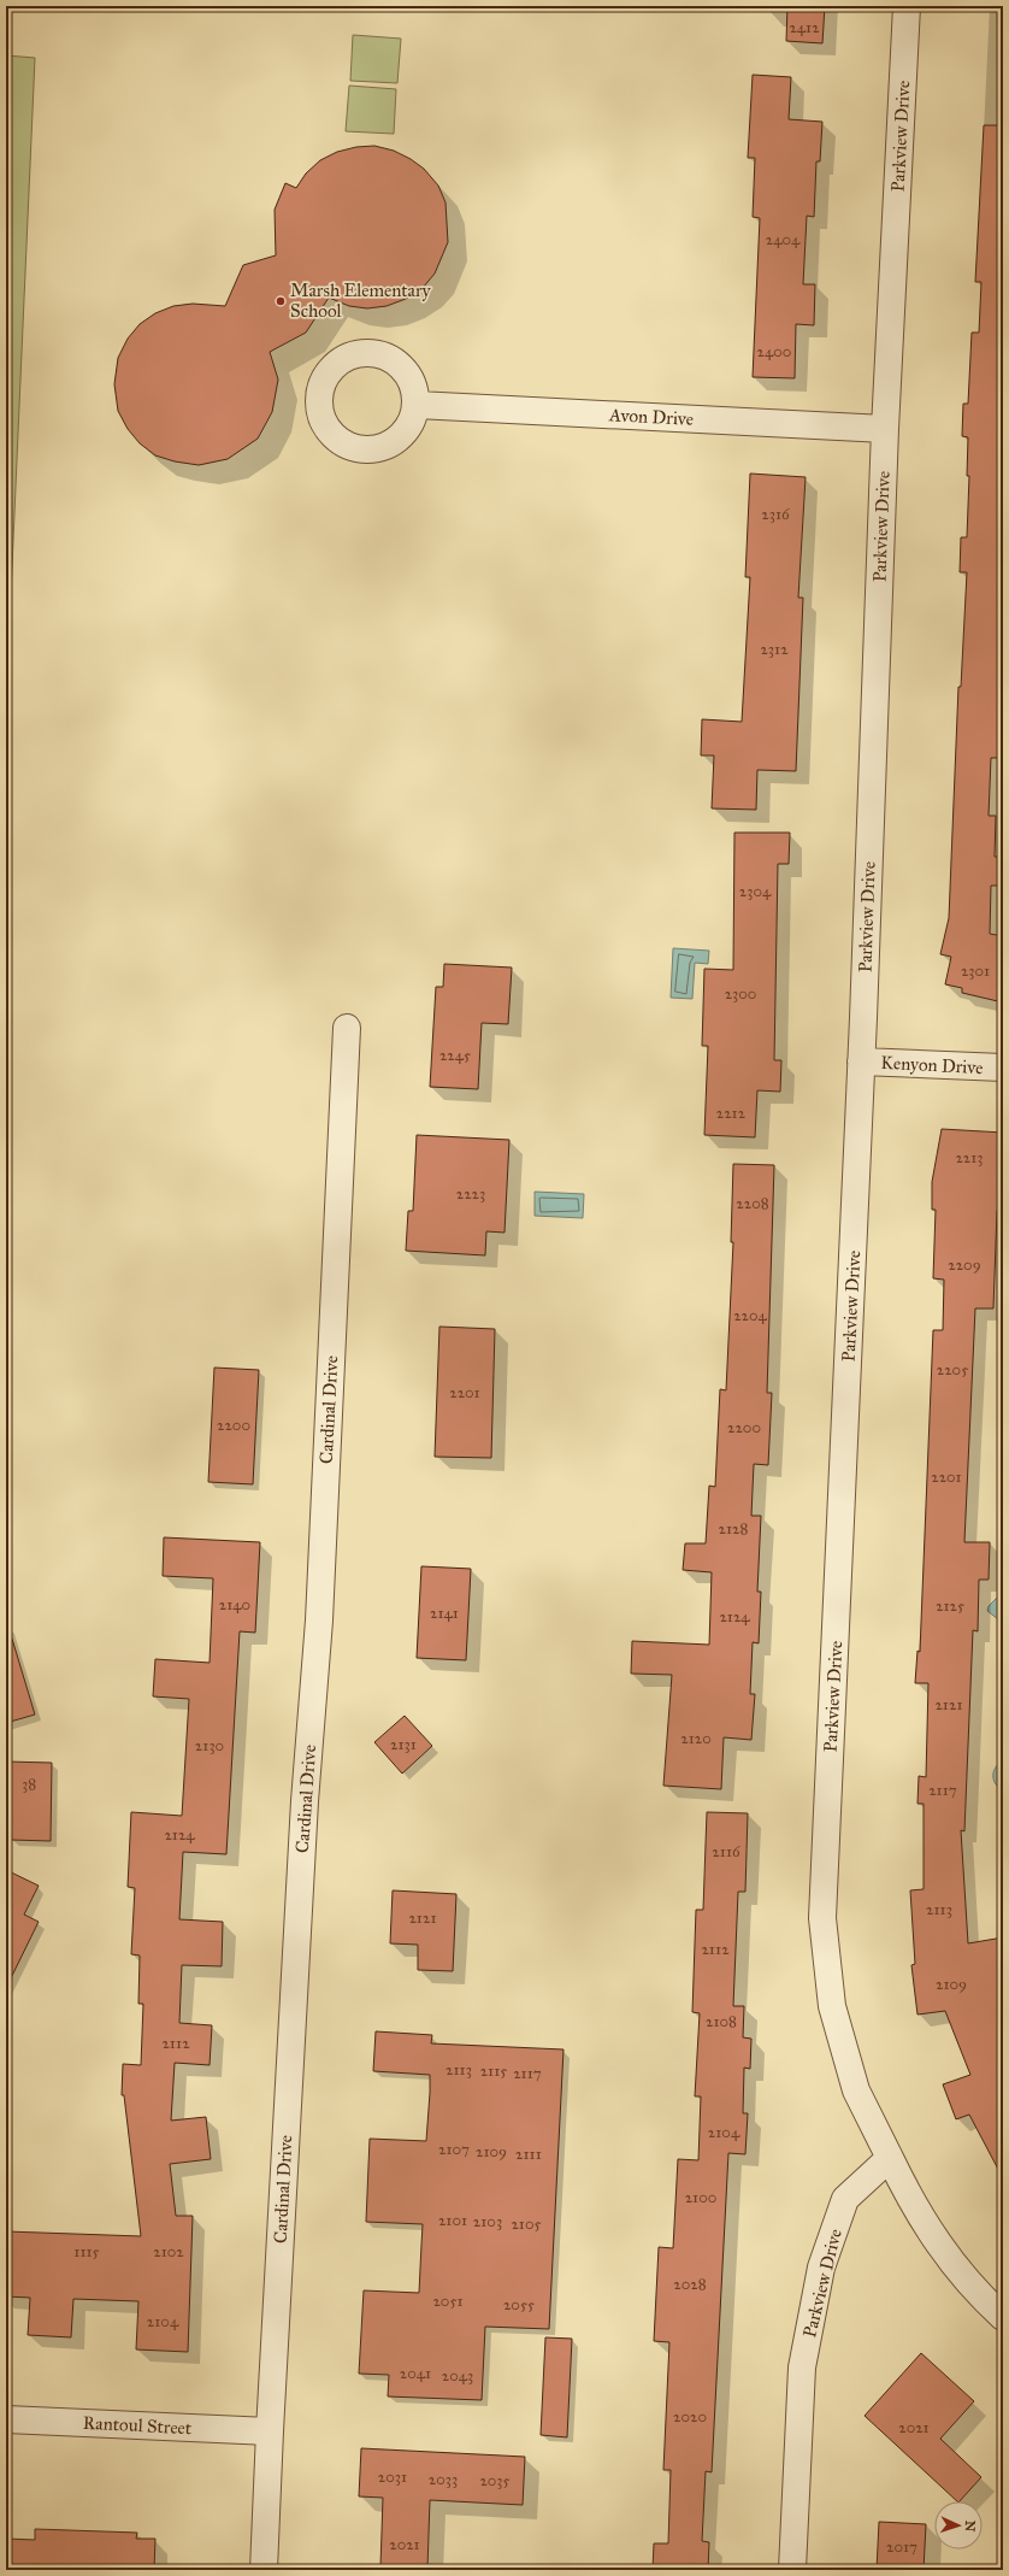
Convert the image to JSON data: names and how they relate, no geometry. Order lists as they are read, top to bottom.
{
  "streets": {
    "street": [
      "Parkview Drive",
      "Avon Drive",
      "Kenyon Drive",
      "Cardinal Drive",
      "Rantoul Street"
    ]
  },
  "crossings": [
    ["Parkview Drive", "Avon Drive"],
    ["Parkview Drive", "Kenyon Drive"],
    ["Cardinal Drive", "Rantoul Street"]
  ],
  "places": ["Marsh Elementary School"],
  "house_numbers": [
    "2412",
    "2404",
    "2400",
    "2316",
    "2312",
    "2304",
    "2301",
    "2300",
    "2245",
    "2212",
    "2213",
    "2223",
    "2208",
    "2209",
    "2204",
    "2205",
    "2201",
    "2200",
    "2200",
    "2201",
    "2128",
    "2140",
    "2125",
    "2141",
    "2124",
    "2121",
    "2120",
    "2131",
    "2130",
    "38",
    "2117",
    "2124",
    "2116",
    "2113",
    "2121",
    "2112",
    "2109",
    "2108",
    "2112",
    "2113",
    "2115",
    "2117",
    "2104",
    "2107",
    "2109",
    "2111",
    "2100",
    "2101",
    "2103",
    "2105",
    "1115",
    "2102",
    "2028",
    "2051",
    "2055",
    "2104",
    "2041",
    "2043",
    "2020",
    "2021",
    "2031",
    "2033",
    "2035",
    "2021",
    "2017"
  ],
  "north": "right"
}
